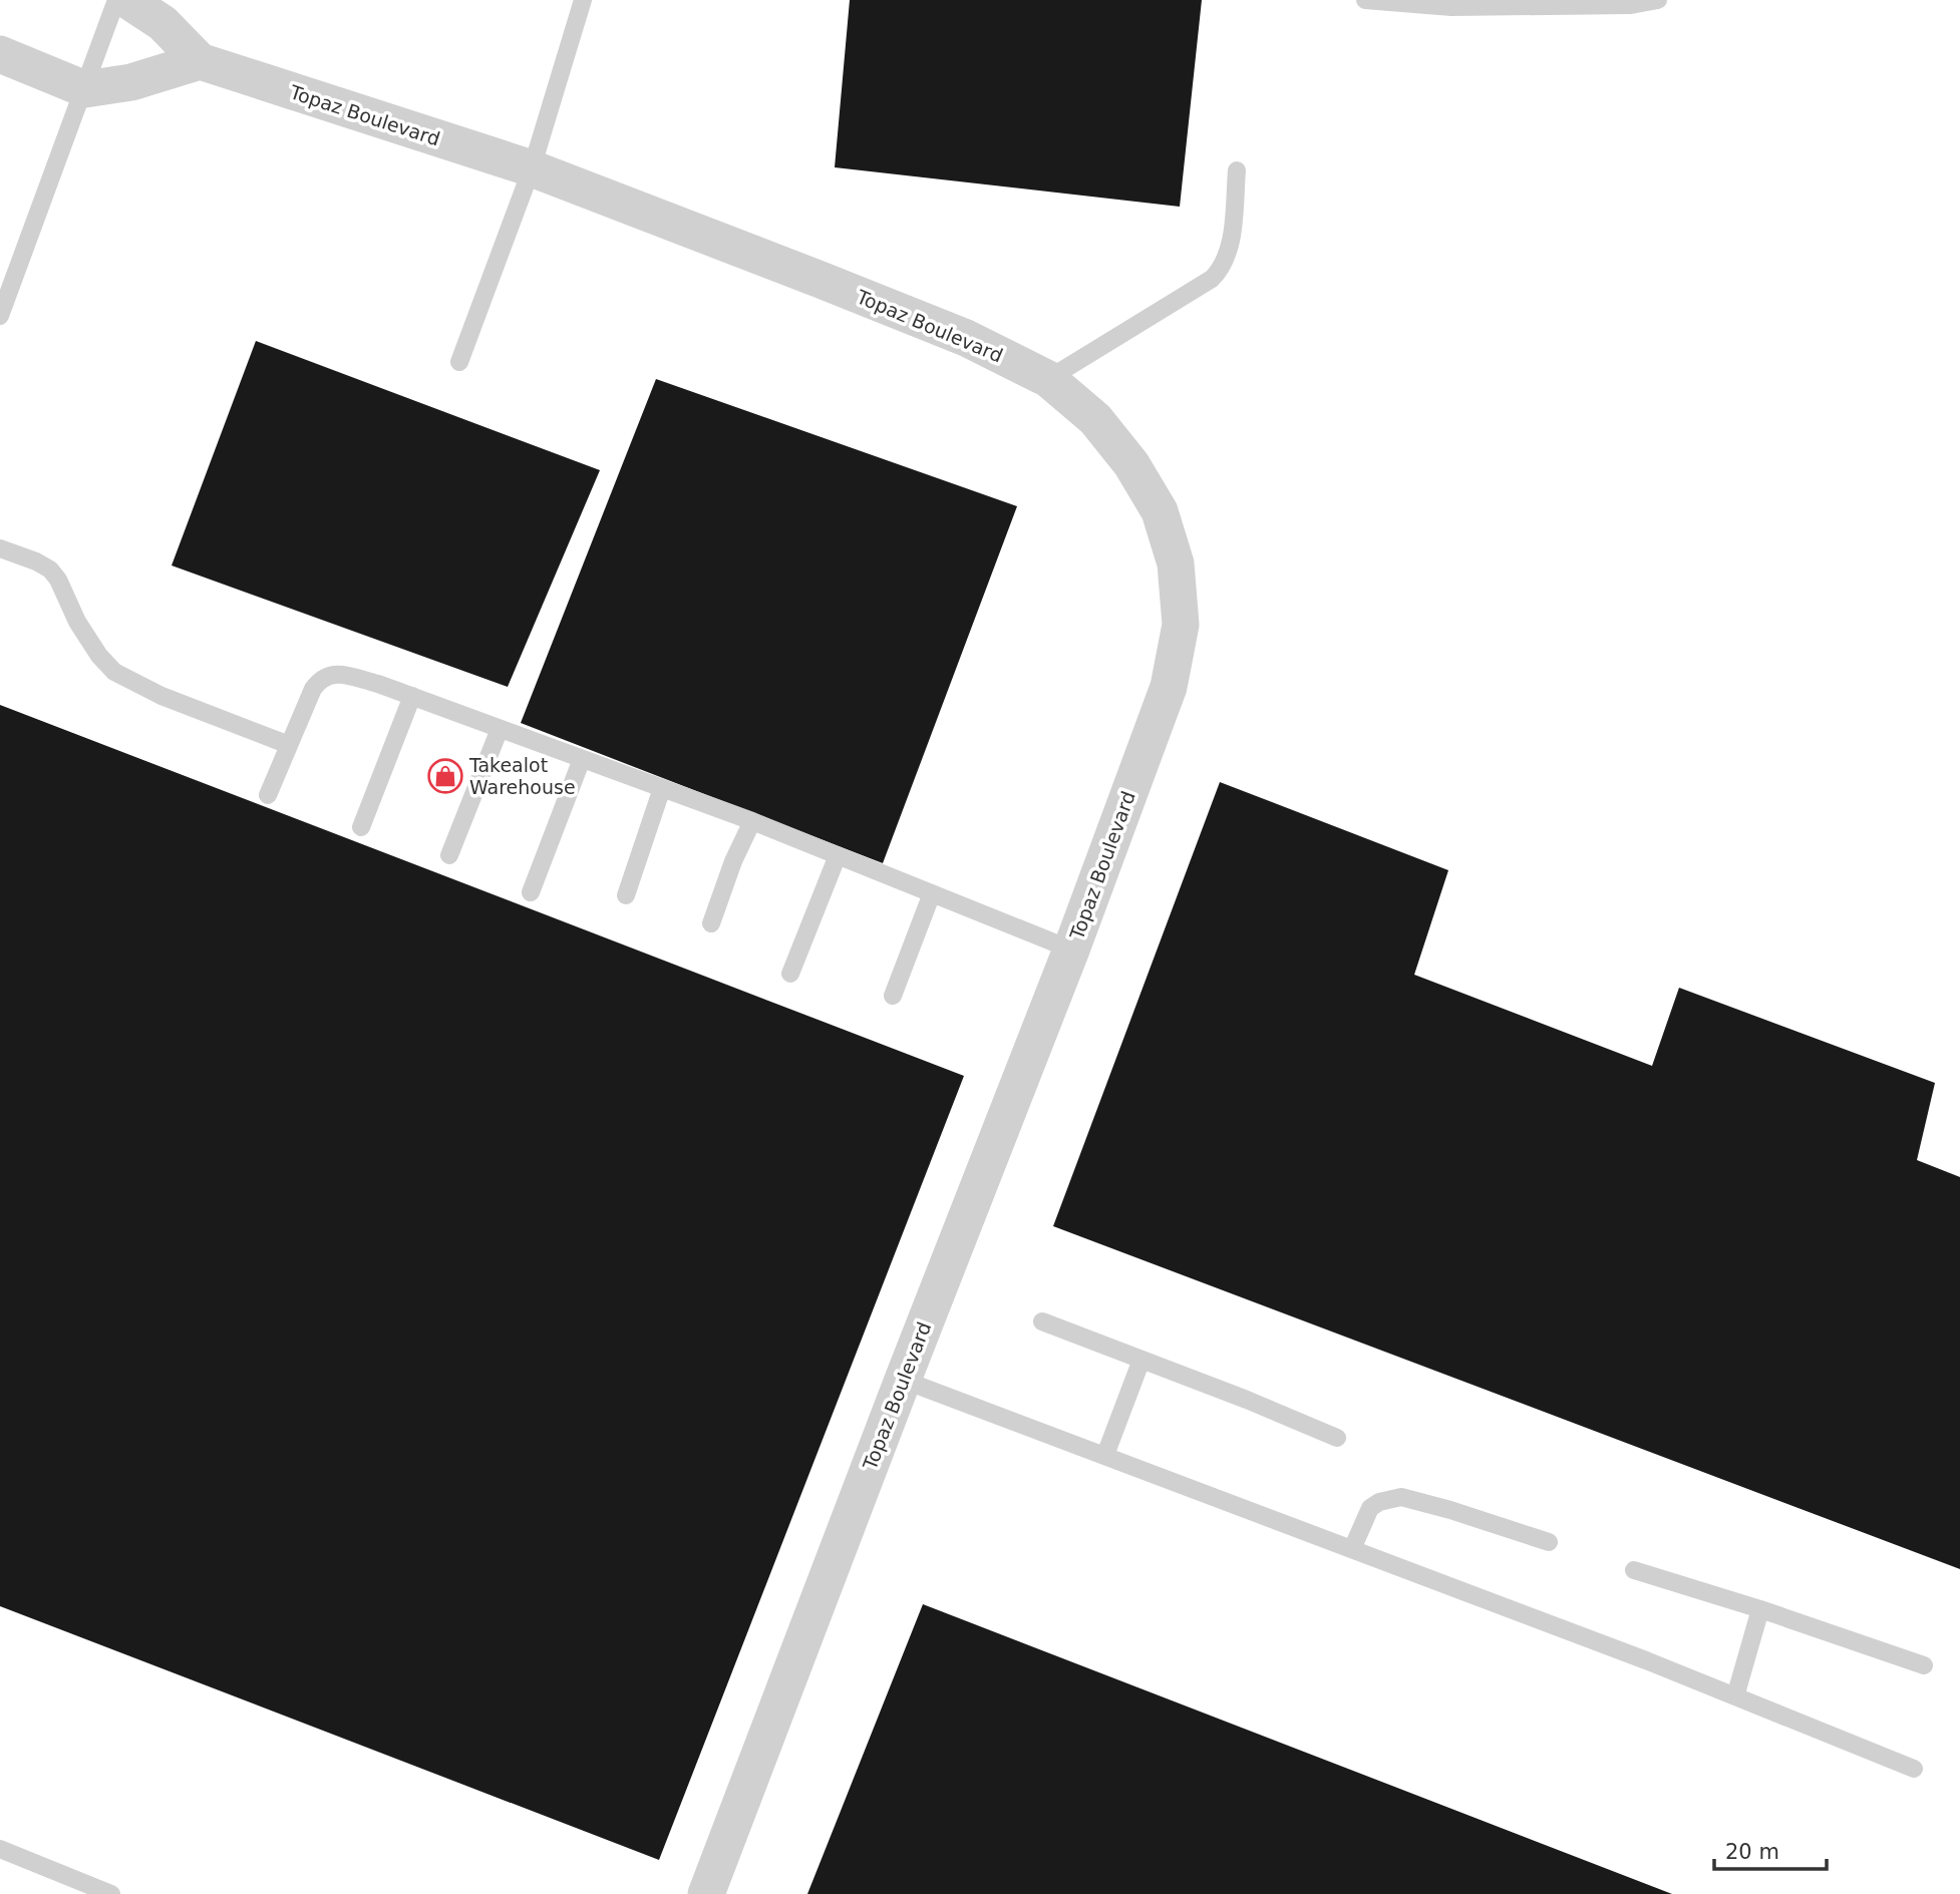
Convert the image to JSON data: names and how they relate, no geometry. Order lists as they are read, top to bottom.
{
  "streets": {
    "street": ["Topaz Boulevard"]
  },
  "places": {
    "shop": ["Takealot Warehouse"]
  },
  "scale_bar": "20 m"
}
